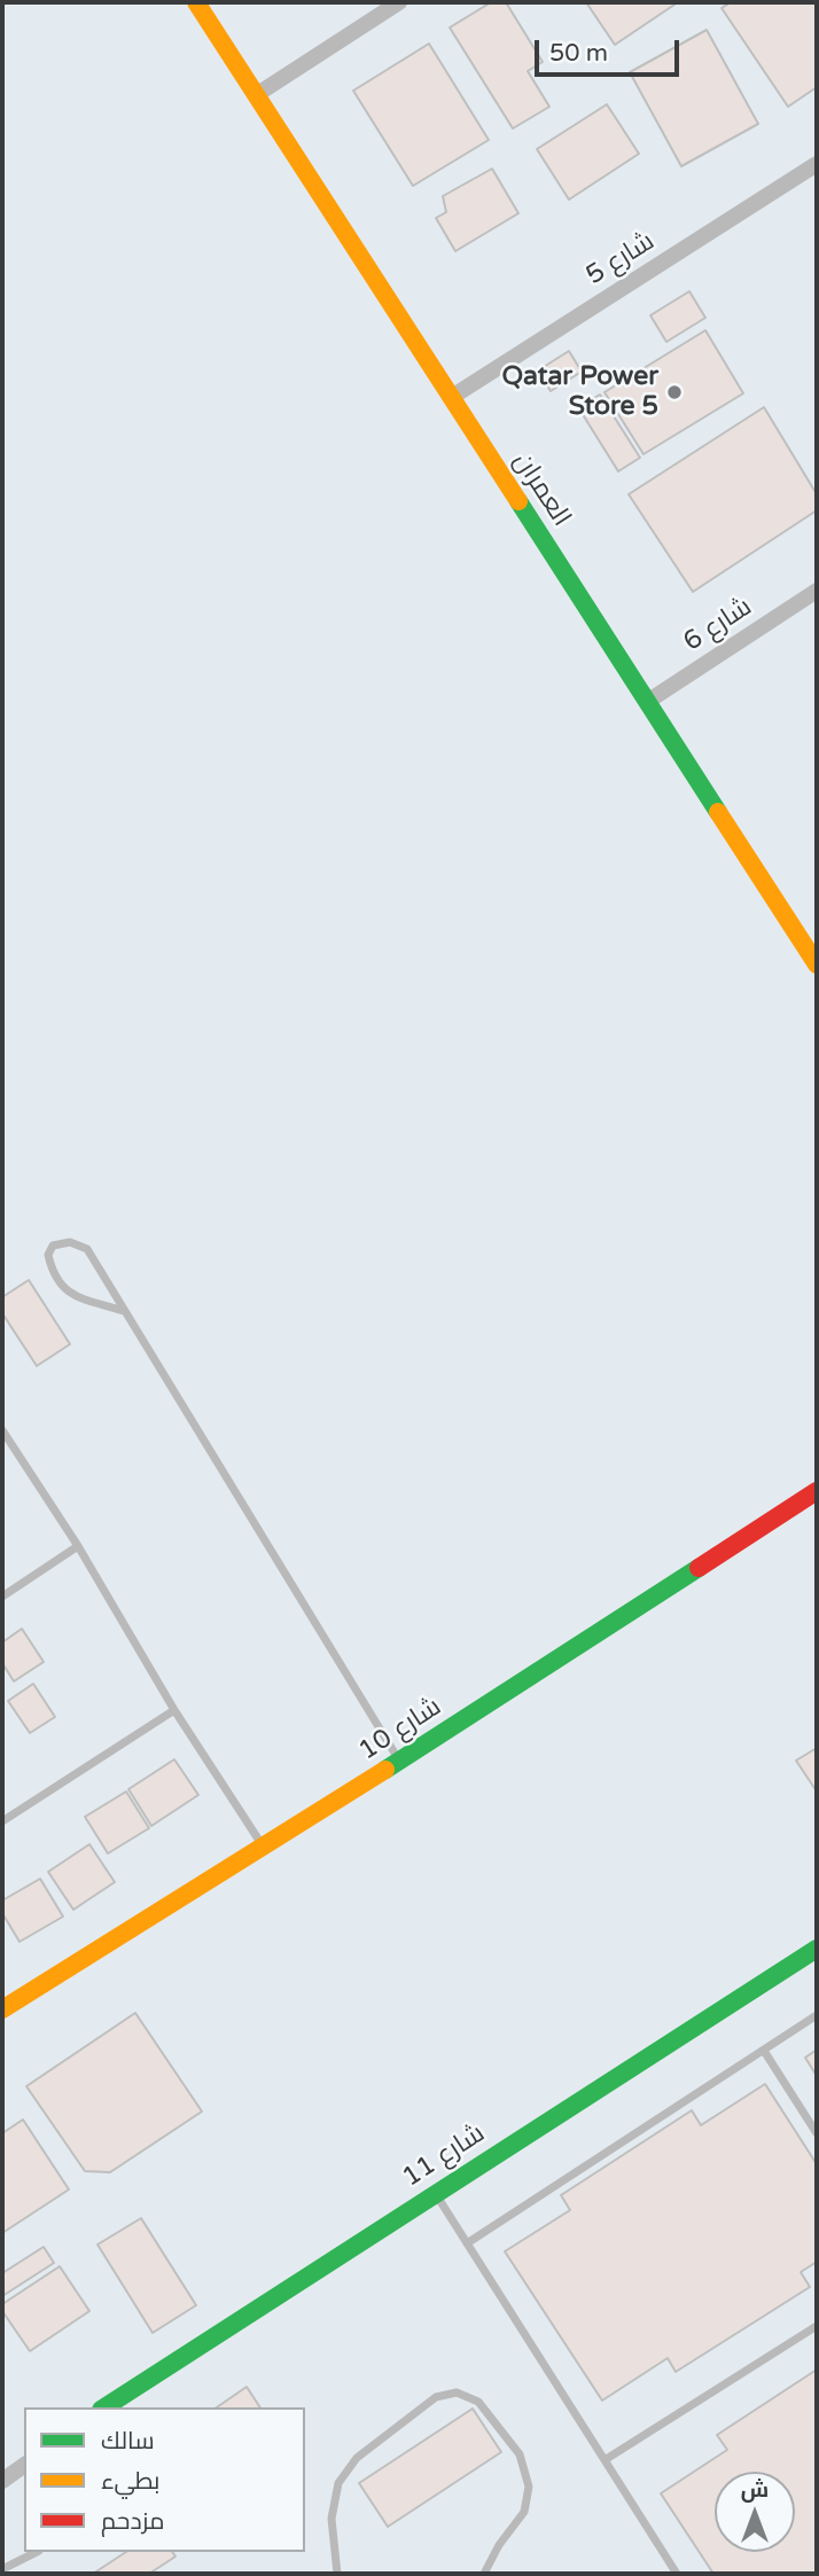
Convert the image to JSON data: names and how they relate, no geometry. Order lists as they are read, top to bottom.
{
  "streets": {
    "street": [
      "شارع 5",
      "العمران",
      "شارع 6",
      "شارع 10",
      "شارع 11"
    ]
  },
  "crossings": [
    ["شارع 5", "العمران"],
    ["العمران", "شارع 6"]
  ],
  "places": ["Qatar Power Store 5"],
  "legend": ["سالك", "بطيء", "مزدحم"],
  "scale_bar": "50 m",
  "north": "top"
}
